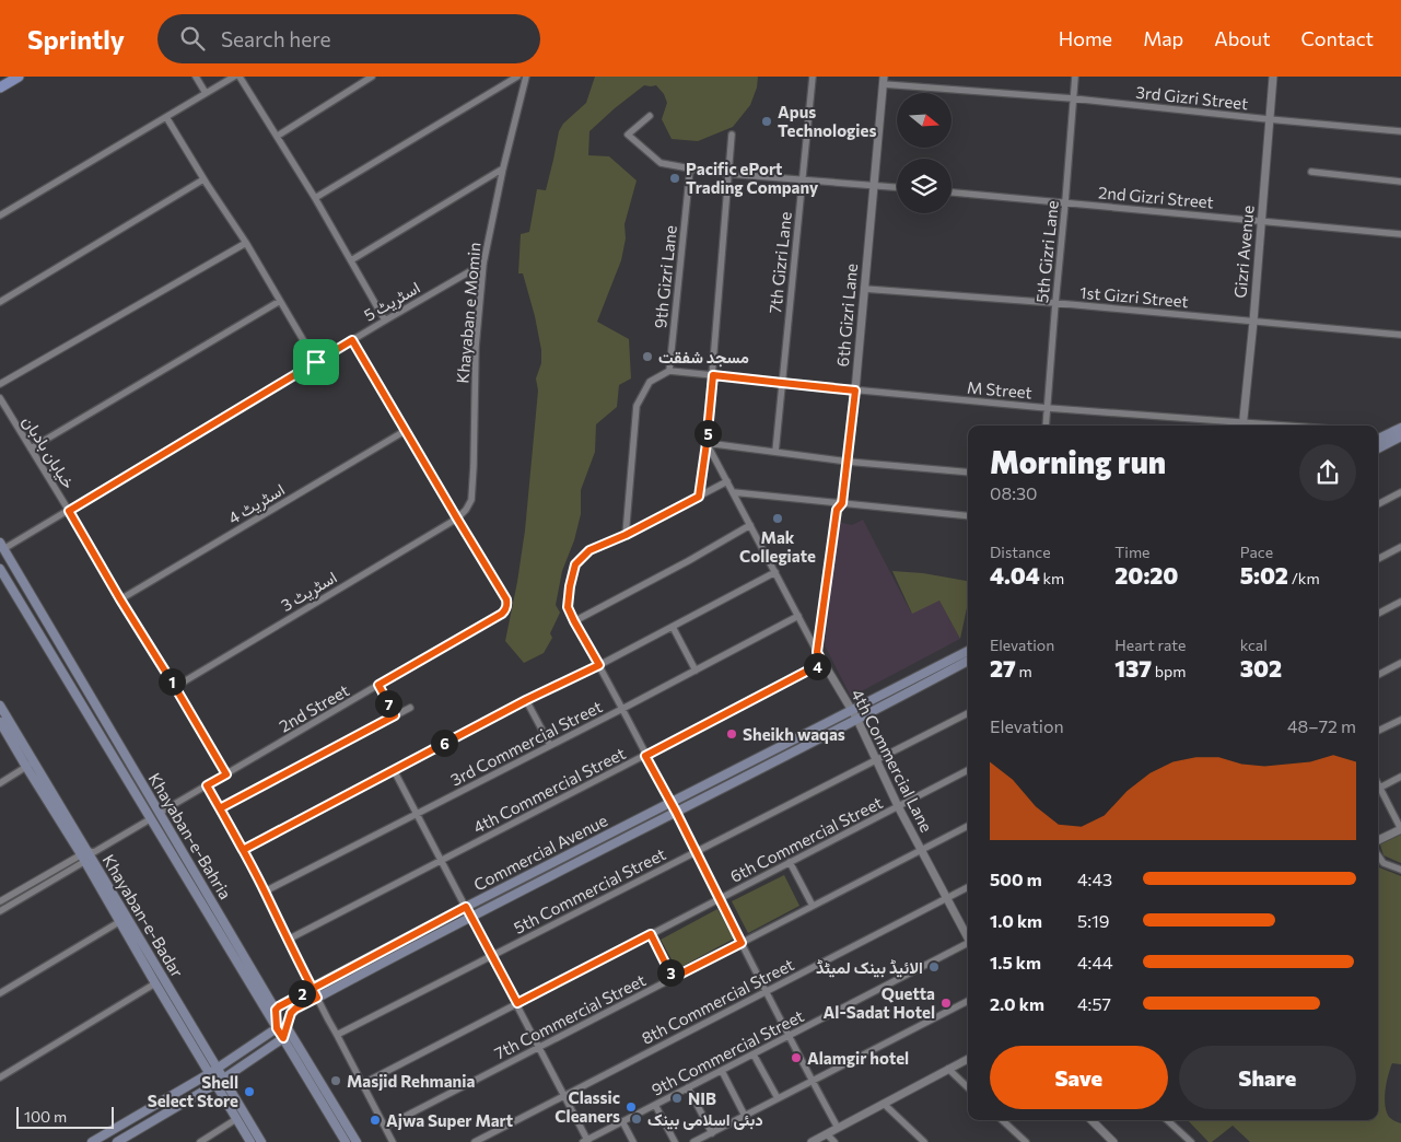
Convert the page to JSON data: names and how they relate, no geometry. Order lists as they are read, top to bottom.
{
  "streets": {
    "main road": ["Khayaban-e-Bahria", "Commercial Avenue", "Khayaban-e-Badar"],
    "street": [
      "3rd Gizri Street",
      "2nd Gizri Street",
      "5th Gizri Lane",
      "Gizri Avenue",
      "7th Gizri Lane",
      "9th Gizri Lane",
      "1st Gizri Street",
      "اسٹریٹ 5",
      "Khayaban e Momin",
      "6th Gizri Lane",
      "M Street",
      "خیابان بادبان",
      "اسٹریٹ 4",
      "اسٹریٹ 3",
      "2nd Street",
      "3rd Commercial Street",
      "4th Commercial Lane",
      "4th Commercial Street",
      "6th Commercial Street",
      "5th Commercial Street",
      "8th Commercial Street",
      "7th Commercial Street",
      "9th Commercial Street"
    ]
  },
  "crossings": [
    ["3rd Gizri Street", "5th Gizri Lane"],
    ["3rd Gizri Street", "Gizri Avenue"],
    ["3rd Gizri Street", "6th Gizri Lane"],
    ["2nd Gizri Street", "5th Gizri Lane"],
    ["2nd Gizri Street", "Gizri Avenue"],
    ["5th Gizri Lane", "1st Gizri Street"],
    ["5th Gizri Lane", "M Street"],
    ["Gizri Avenue", "1st Gizri Street"],
    ["Gizri Avenue", "M Street"],
    ["7th Gizri Lane", "M Street"],
    ["9th Gizri Lane", "M Street"],
    ["1st Gizri Street", "6th Gizri Lane"],
    ["اسٹریٹ 5", "Khayaban e Momin"],
    ["اسٹریٹ 5", "خیابان بادبان"],
    ["اسٹریٹ 5", "Khayaban-e-Bahria"],
    ["Khayaban e Momin", "اسٹریٹ 3"],
    ["Khayaban e Momin", "2nd Street"],
    ["6th Gizri Lane", "M Street"],
    ["6th Gizri Lane", "4th Commercial Lane"],
    ["خیابان بادبان", "اسٹریٹ 4"],
    ["خیابان بادبان", "اسٹریٹ 3"],
    ["خیابان بادبان", "2nd Street"],
    ["اسٹریٹ 3", "2nd Street"],
    ["2nd Street", "Khayaban-e-Bahria"],
    ["3rd Commercial Street", "4th Commercial Lane"],
    ["4th Commercial Lane", "4th Commercial Street"],
    ["4th Commercial Lane", "6th Commercial Street"],
    ["4th Commercial Lane", "Commercial Avenue"],
    ["4th Commercial Lane", "5th Commercial Street"],
    ["4th Commercial Lane", "8th Commercial Street"],
    ["4th Commercial Lane", "7th Commercial Street"],
    ["Khayaban-e-Bahria", "Commercial Avenue"]
  ],
  "places": [
    "Apus Technologies",
    "Pacific ePort Trading Company",
    "مسجد شفقت",
    "Mak Collegiate",
    "Sheikh waqas",
    "الائیڈ بینک لمیٹڈ",
    "Quetta Al-Sadat Hotel",
    "Alamgir hotel",
    "Masjid Rehmania",
    "Shell Select Store",
    "NIB",
    "Classic Cleaners",
    "دبئی اسلامی بینک",
    "Ajwa Super Mart"
  ],
  "scale_bar": "100 m",
  "north": "right",
  "page": {
    "header": "Sprintly",
    "search": "Search here",
    "nav": [
      "Home",
      "Map",
      "About",
      "Contact"
    ],
    "pins": [
      "5",
      "4",
      "1",
      "7",
      "6",
      "3",
      "2"
    ],
    "heading": ["Morning run", "08:30"],
    "stats": [
      ["Distance", "4.04 km"],
      ["Time", "20:20"],
      ["Pace", "5:02 /km"],
      ["Elevation", "27 m"],
      ["Heart rate", "137 bpm"],
      ["kcal", "302"]
    ],
    "chart": ["Elevation", "48–72 m"],
    "list": [
      {
        "name": "500 m",
        "note": "4:43"
      },
      {
        "name": "1.0 km",
        "note": "5:19"
      },
      {
        "name": "1.5 km",
        "note": "4:44"
      },
      {
        "name": "2.0 km",
        "note": "4:57"
      }
    ],
    "buttons": ["Save", "Share"],
    "scale": "100 m"
  }
}
